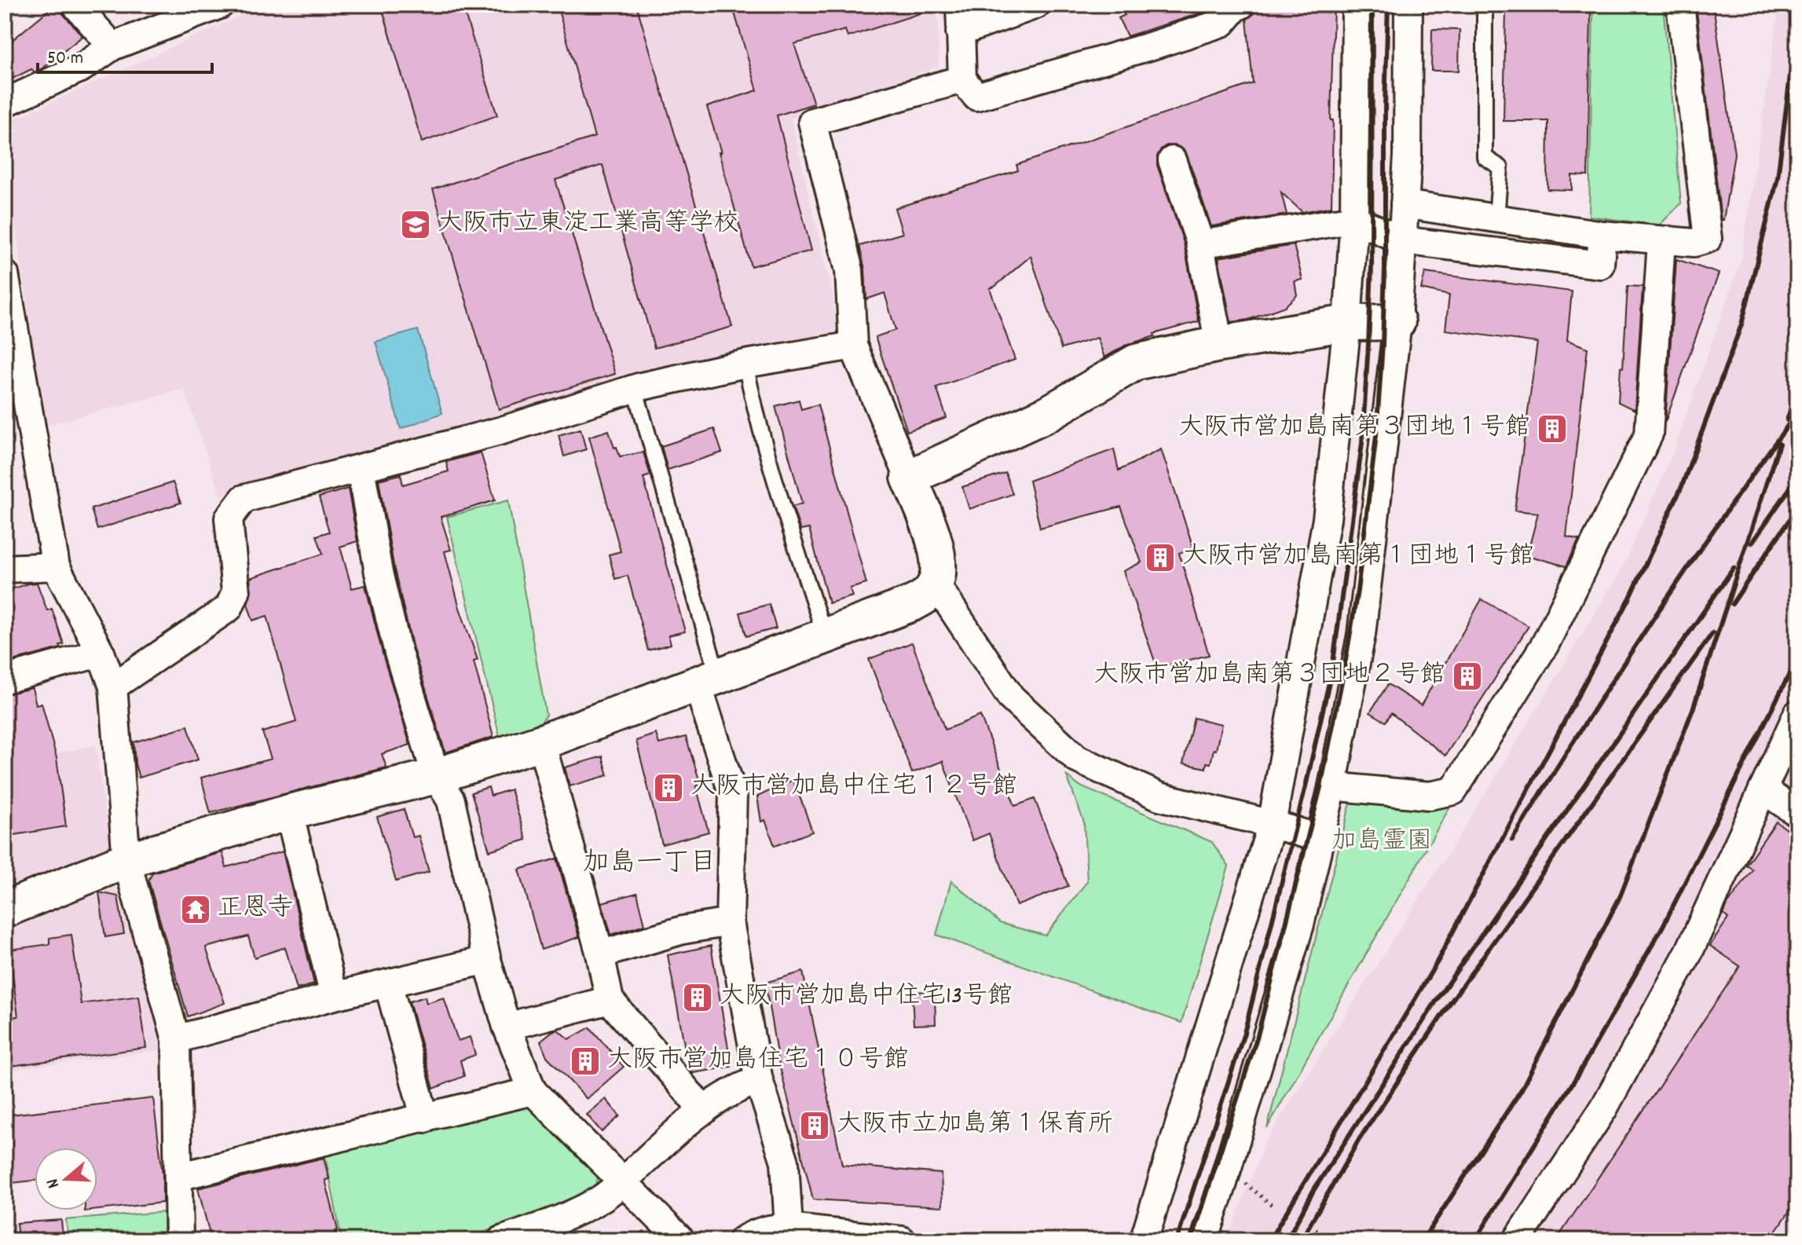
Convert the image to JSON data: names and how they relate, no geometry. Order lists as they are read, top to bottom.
{
  "districts": ["加島一丁目"],
  "parks": ["加島霊園"],
  "places": {
    "school or university": ["大阪市立東淀工業高等学校"],
    "building": [
      "大阪市営加島南第３団地１号館",
      "大阪市営加島南第１団地１号館",
      "大阪市営加島南第３団地２号館",
      "大阪市営加島中住宅１２号館",
      "大阪市営加島中住宅13号館",
      "大阪市営加島住宅１０号館",
      "大阪市立加島第１保育所"
    ],
    "temple": ["正恩寺"]
  },
  "scale_bar": "50 m",
  "north": "left"
}
